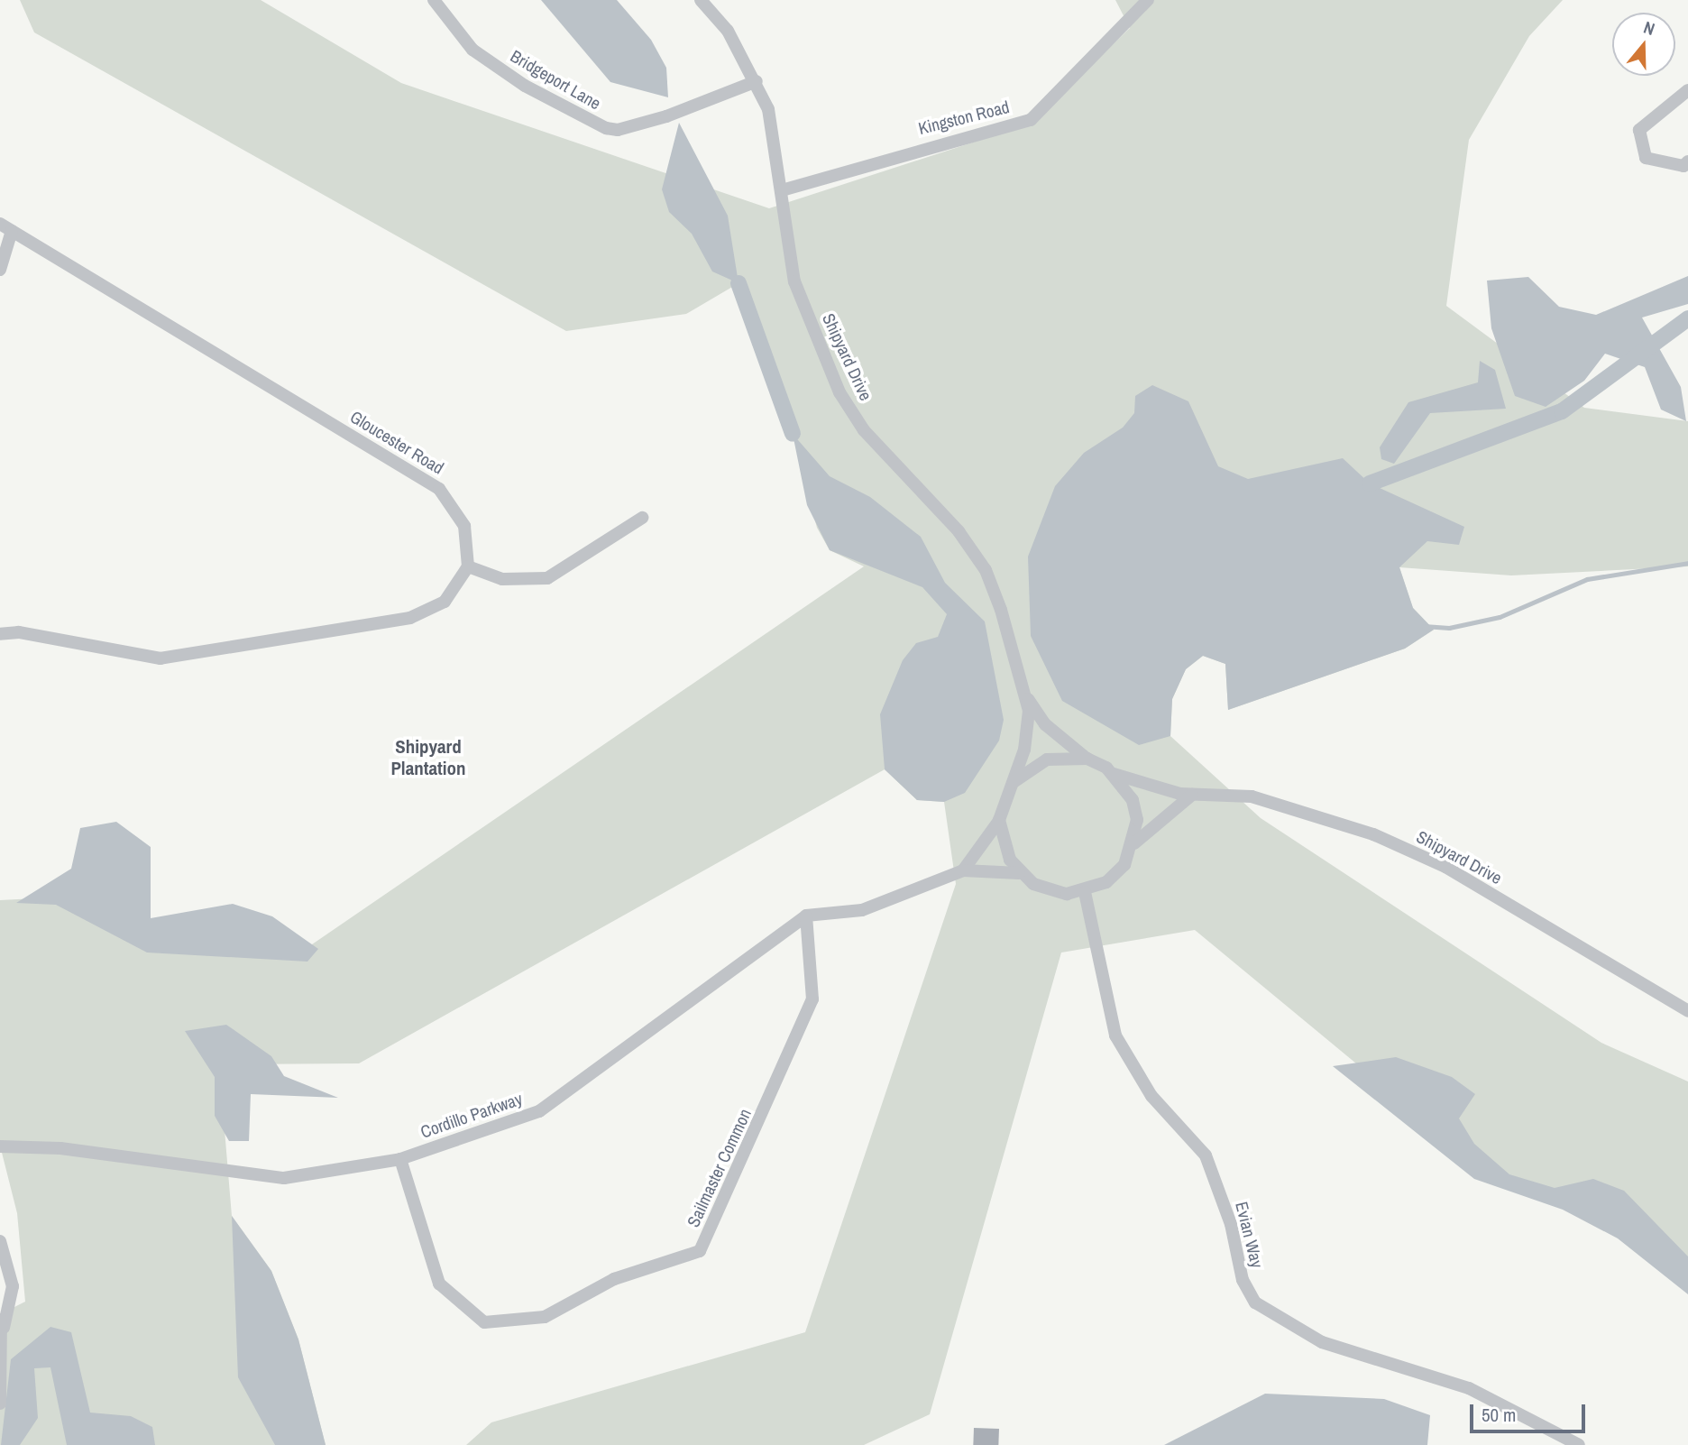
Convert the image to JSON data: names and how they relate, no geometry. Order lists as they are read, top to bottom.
{
  "streets": {
    "street": [
      "Bridgeport Lane",
      "Kingston Road",
      "Shipyard Drive",
      "Gloucester Road",
      "Cordillo Parkway",
      "Sailmaster Common",
      "Evian Way"
    ]
  },
  "crossings": [
    ["Bridgeport Lane", "Shipyard Drive"],
    ["Kingston Road", "Shipyard Drive"],
    ["Shipyard Drive", "Evian Way"],
    ["Cordillo Parkway", "Sailmaster Common"]
  ],
  "districts": ["Shipyard Plantation"],
  "scale_bar": "50 m",
  "north": "top"
}
